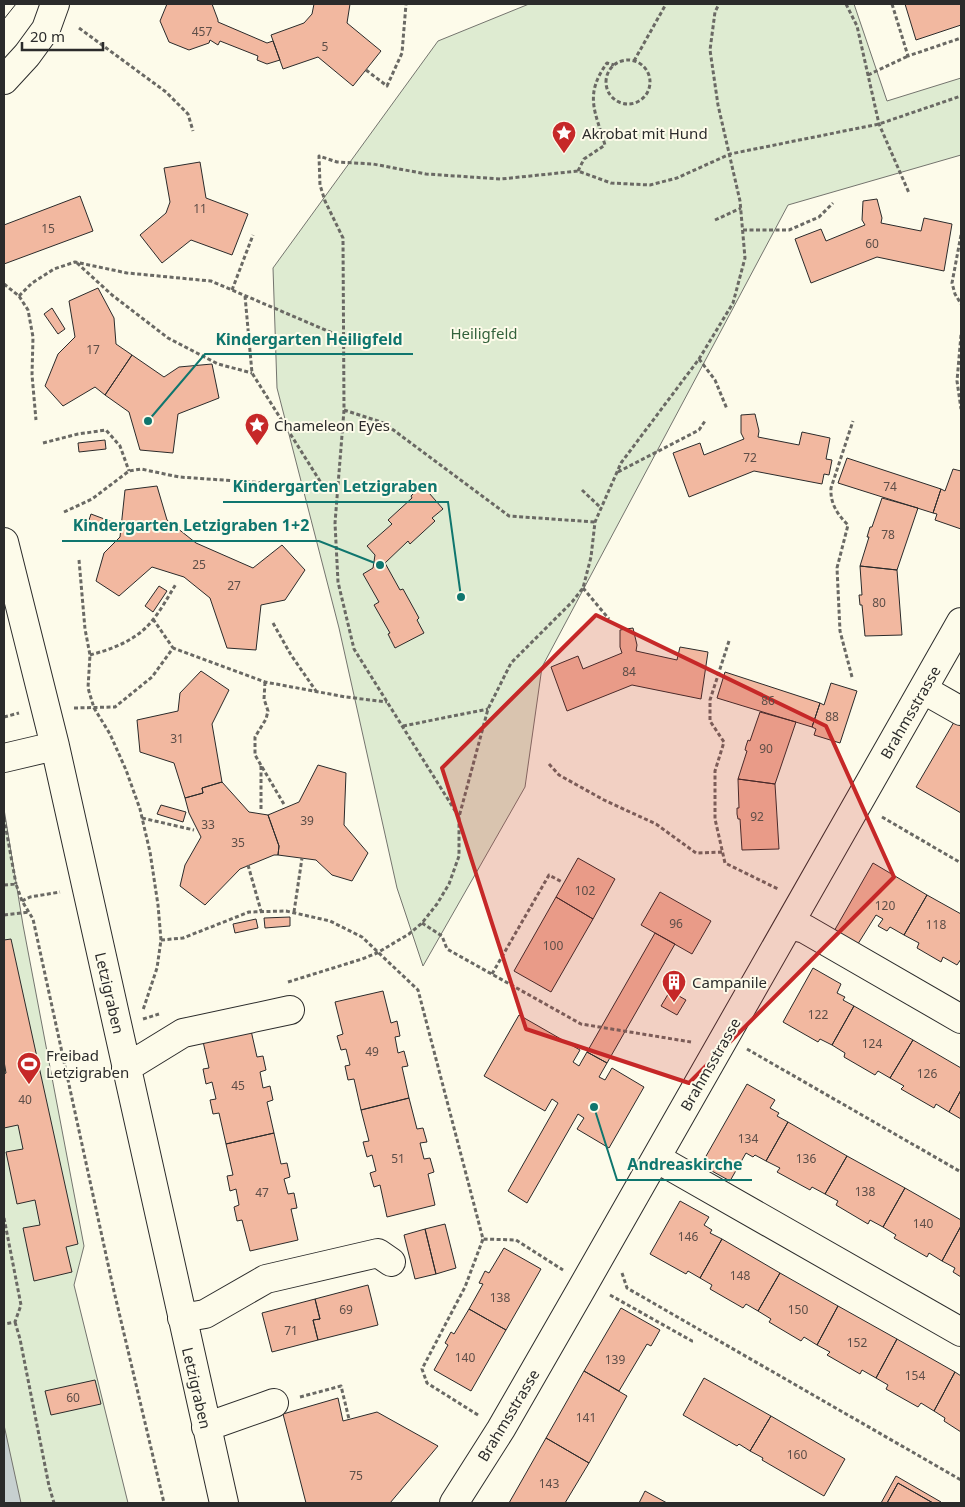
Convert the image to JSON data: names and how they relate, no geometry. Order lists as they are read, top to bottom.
{
  "streets": {
    "street": ["Brahmsstrasse", "Letzigraben"]
  },
  "parks": ["Heiligfeld"],
  "places": {
    "place": ["Akrobat mit Hund", "Chameleon Eyes"],
    "other": [
      "Kindergarten Heiligfeld",
      "Kindergarten Letzigraben 1+2",
      "Kindergarten Letzigraben",
      "Andreaskirche"
    ],
    "building": ["Campanile"],
    "sports": ["Freibad Letzigraben"]
  },
  "house_numbers": [
    "457",
    "5",
    "11",
    "15",
    "60",
    "17",
    "72",
    "74",
    "78",
    "25",
    "27",
    "80",
    "84",
    "86",
    "88",
    "31",
    "90",
    "92",
    "39",
    "33",
    "35",
    "102",
    "120",
    "96",
    "118",
    "100",
    "122",
    "124",
    "49",
    "126",
    "45",
    "40",
    "134",
    "51",
    "136",
    "138",
    "47",
    "140",
    "146",
    "148",
    "138",
    "69",
    "150",
    "71",
    "152",
    "140",
    "139",
    "154",
    "60",
    "141",
    "160",
    "75",
    "143"
  ],
  "scale_bar": "20 m"
}
